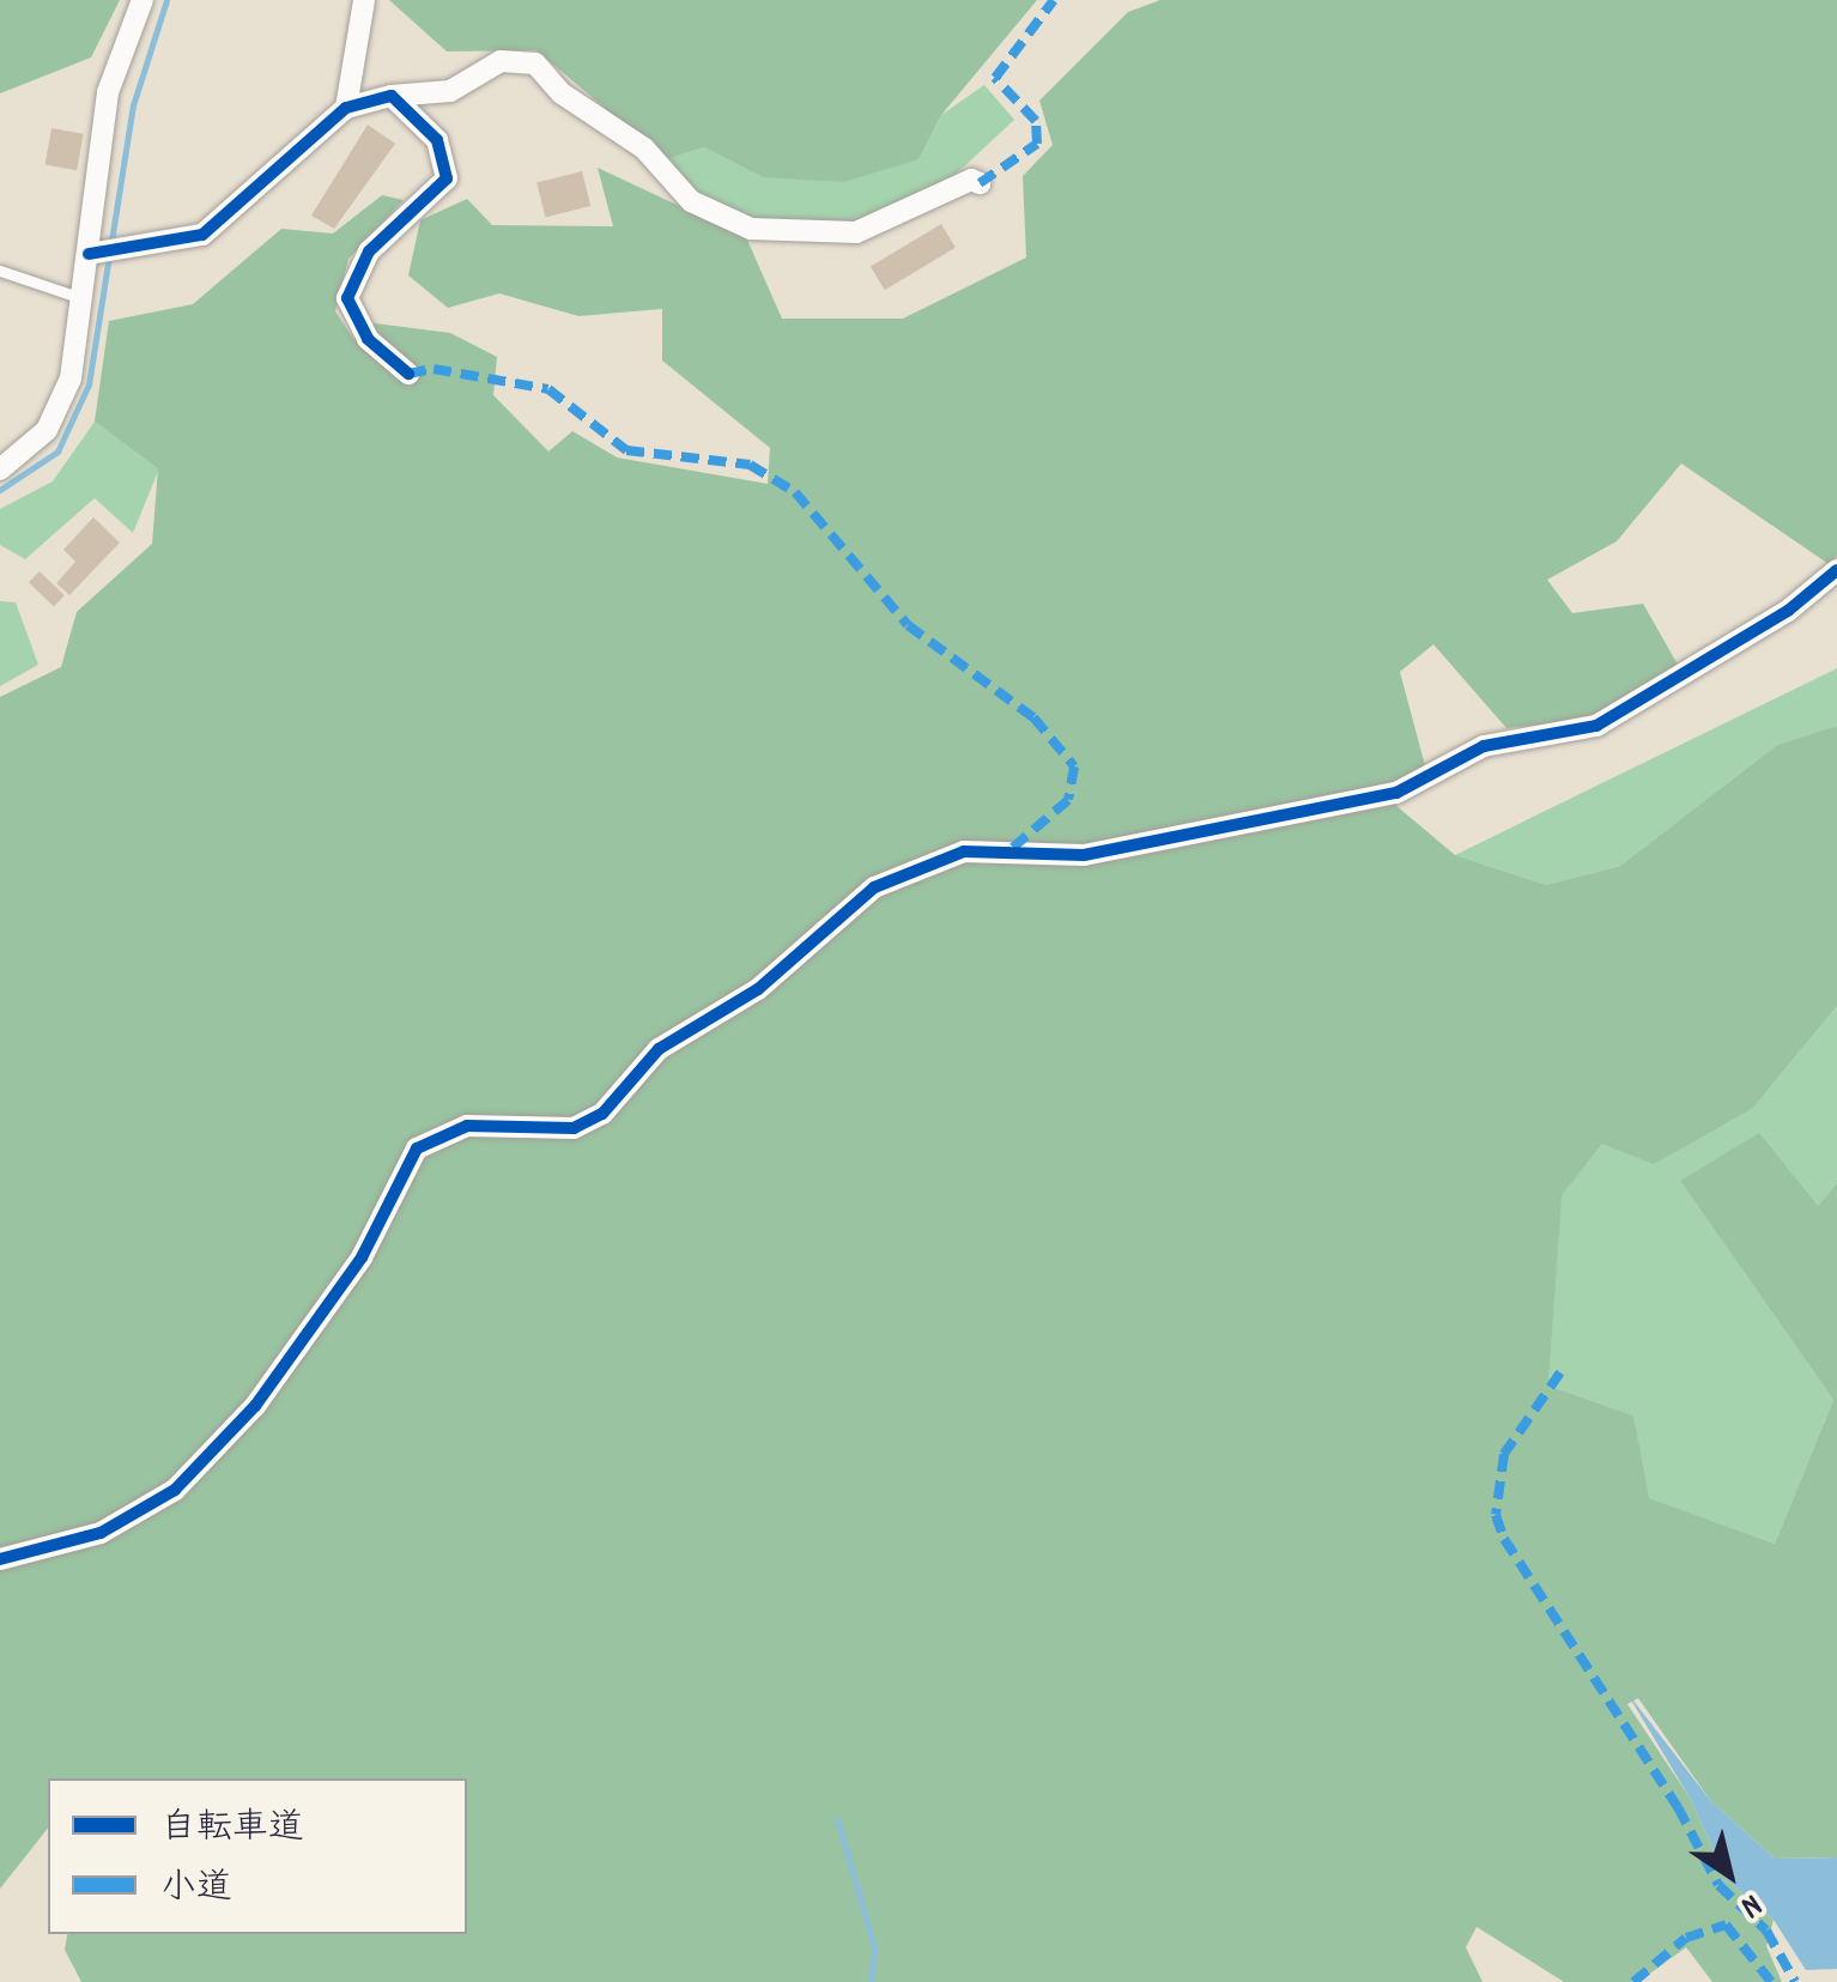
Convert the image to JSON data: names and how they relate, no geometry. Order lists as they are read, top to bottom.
{
  "legend": ["自転車道", "小道"],
  "north": "bottom right"
}
